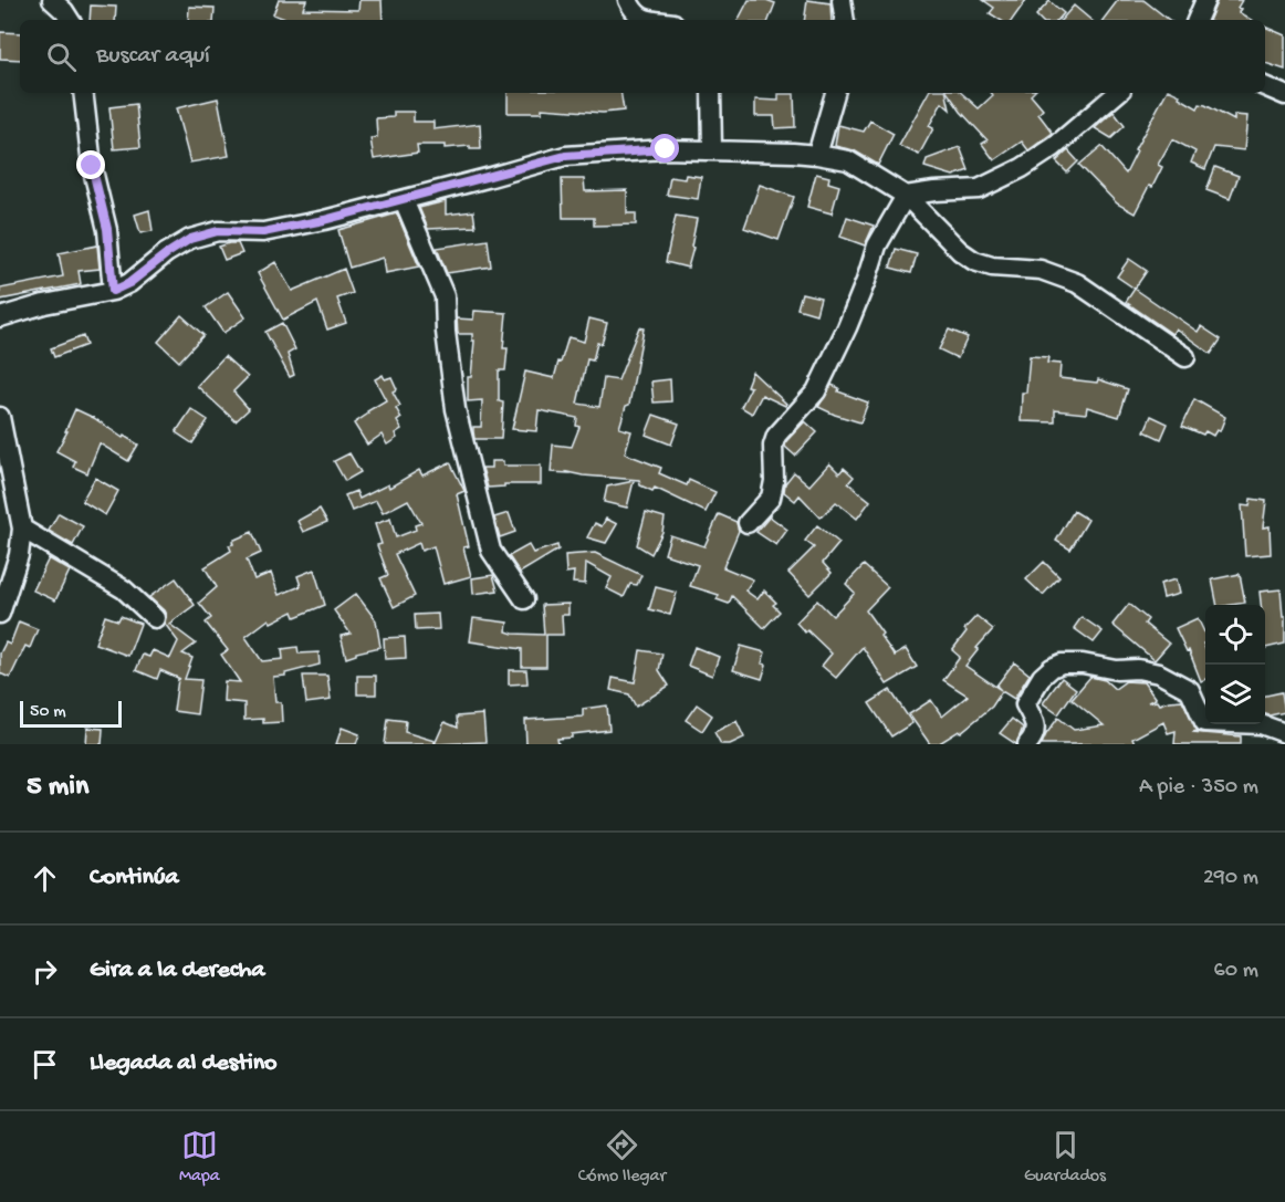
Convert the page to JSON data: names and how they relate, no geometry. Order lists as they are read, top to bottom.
{
  "scale_bar": "50 m",
  "page": {
    "search": "Buscar aquí",
    "scale": "50 m",
    "heading": ["5 min", "A pie · 350 m"],
    "list": [
      ["Continúa", "290 m"],
      ["Gira a la derecha", "60 m"],
      "Llegada al destino"
    ],
    "nav": ["Mapa", "Cómo llegar", "Guardados"]
  }
}
